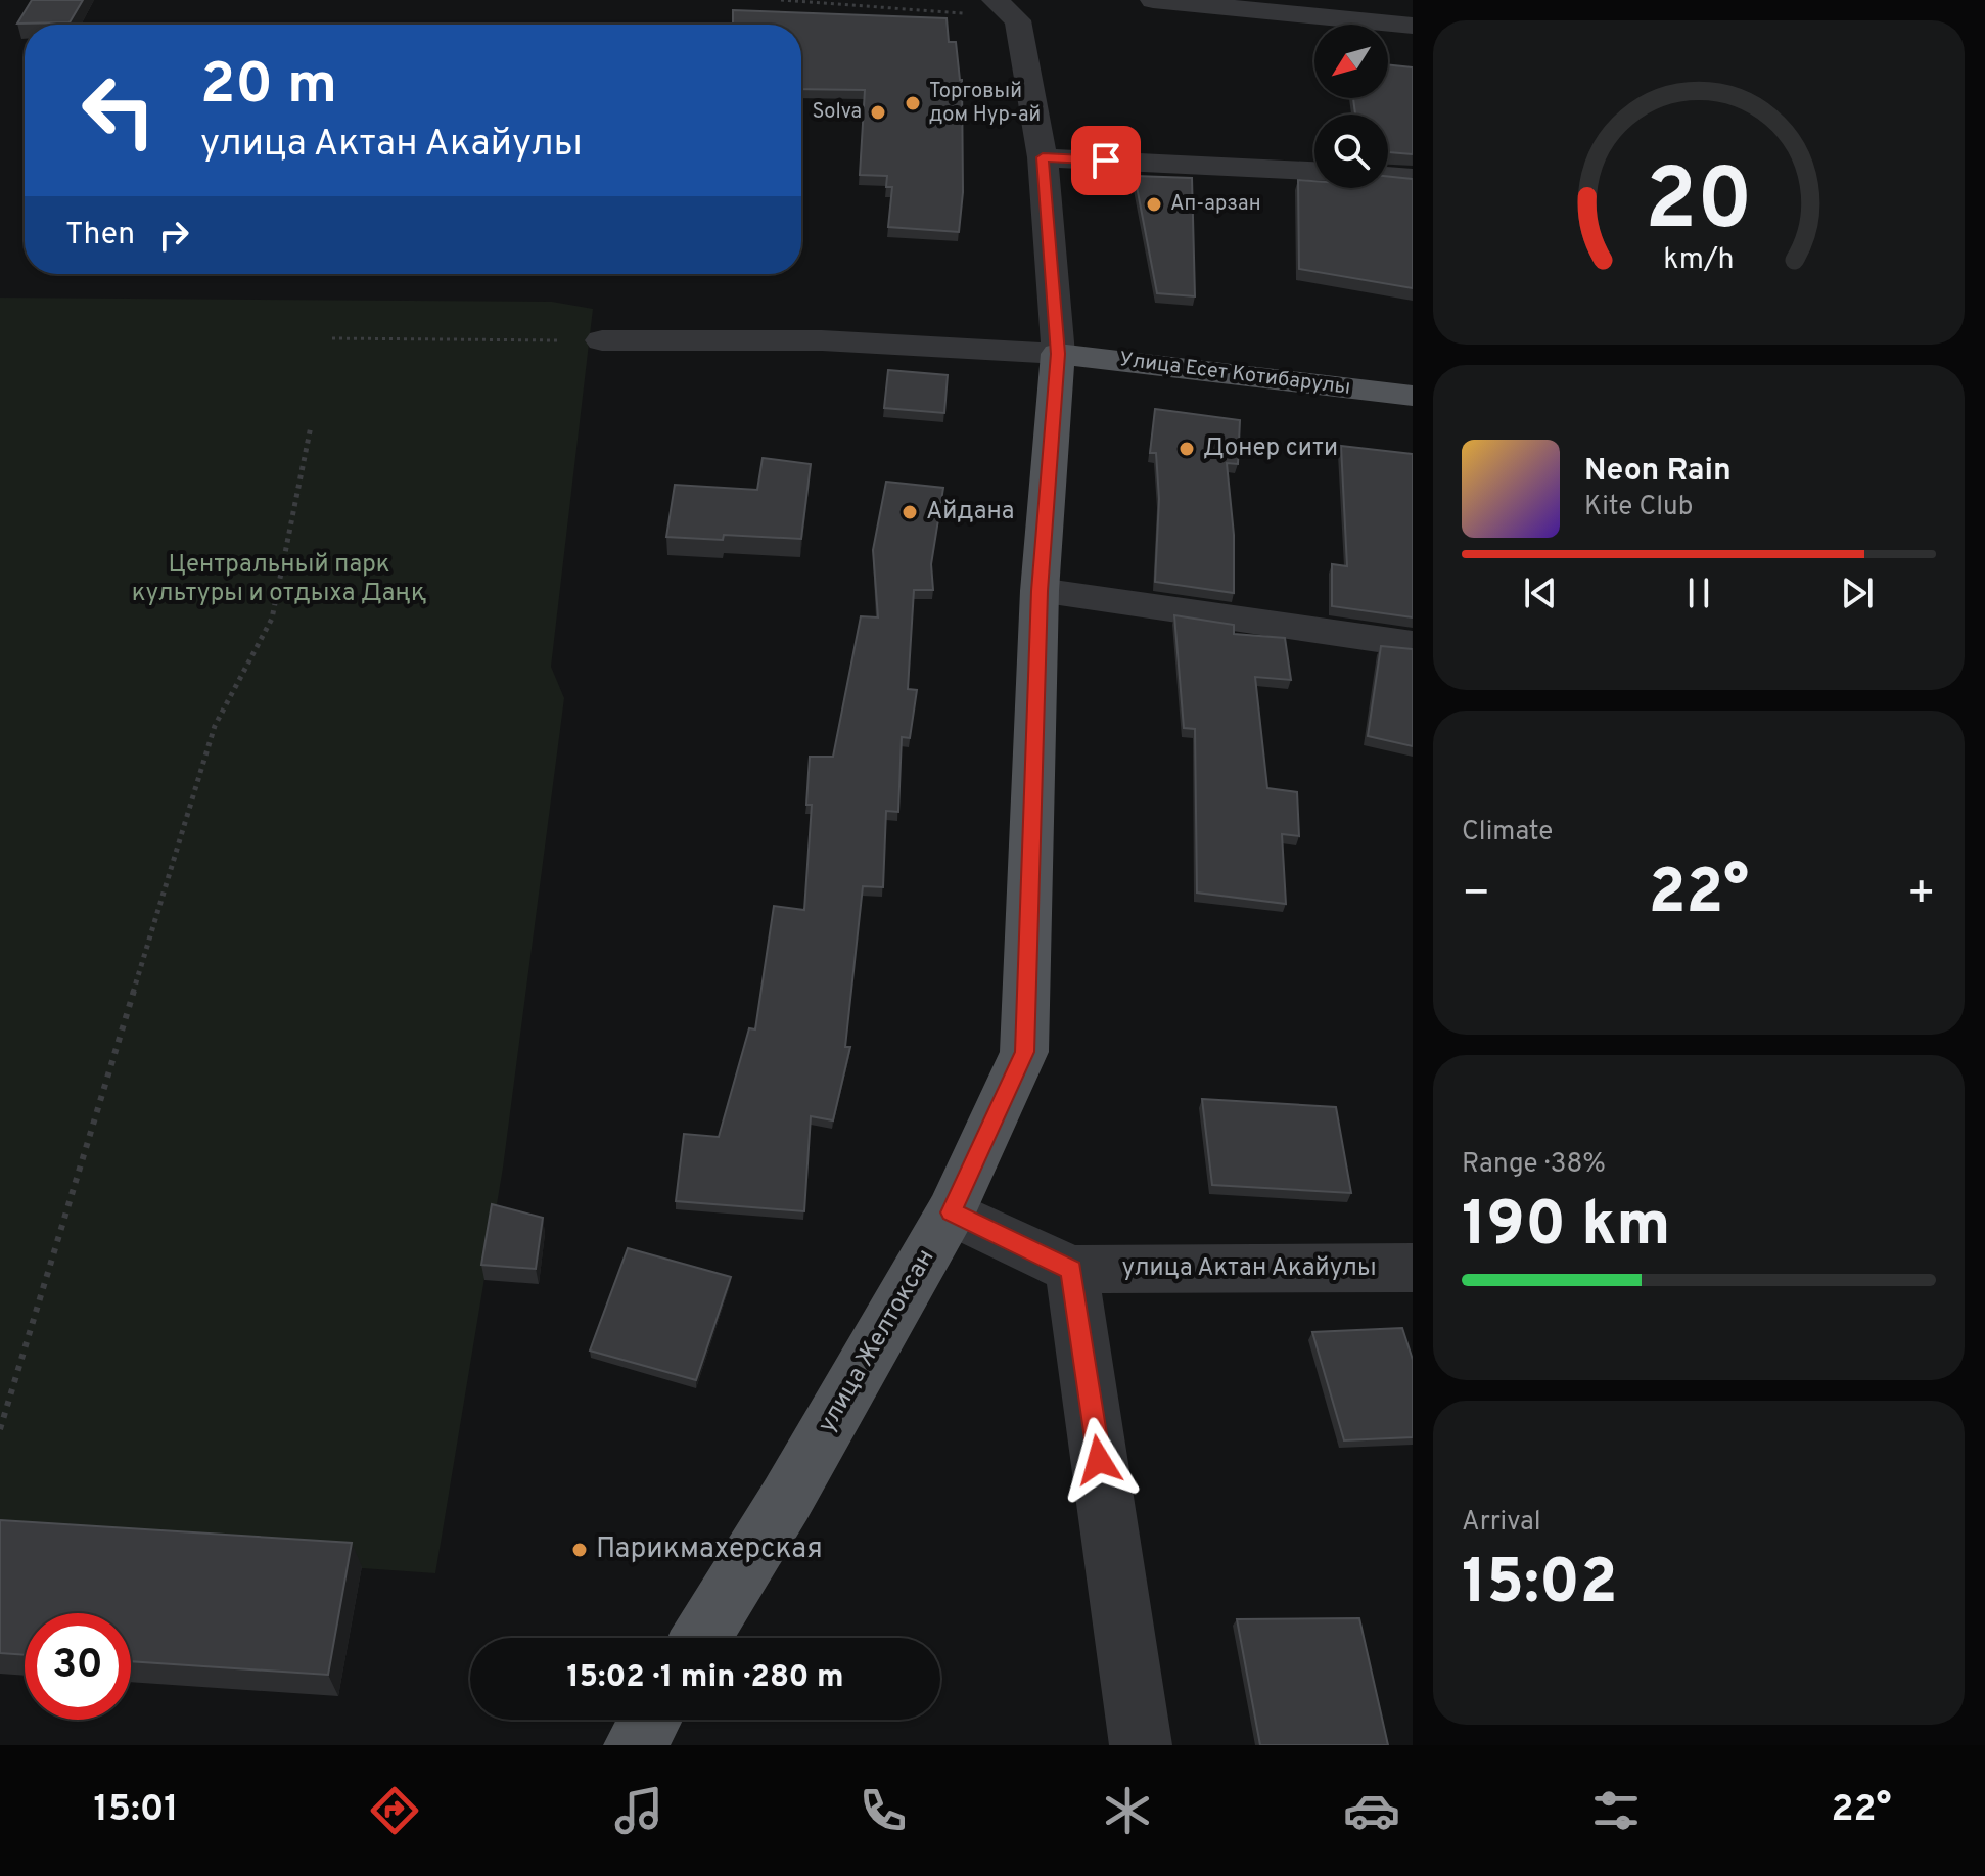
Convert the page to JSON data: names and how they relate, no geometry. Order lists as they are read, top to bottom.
{
  "streets": {
    "main road": ["Улица Есет Котибарулы", "улица Желтоксан"],
    "street": ["улица Актан Акайулы"]
  },
  "crossings": [
    ["Улица Есет Котибарулы", "улица Желтоксан"],
    ["улица Актан Акайулы", "улица Желтоксан"]
  ],
  "parks": ["Центральный парк культуры и отдыха Даңқ"],
  "places": [
    "Торговый дом Нур-ай",
    "Solva",
    "Ап-арзан",
    "Донер сити",
    "Айдана",
    "Парикмахерская"
  ],
  "north": "bottom left",
  "page": {
    "turn": ["20 m", "улица Актан Акайулы"],
    "then": "Then",
    "song": ["Neon Rain", "Kite Club"],
    "tile": [
      "Climate",
      ["Range · 38%", "190 km"],
      ["Arrival", "15:02"]
    ],
    "heat": ["−", "22°", "+"],
    "limit": "30",
    "trip": "15:02 · 1 min · 280 m",
    "tabs": ["15:01", "22°"],
    "gauge": ["20", "km/h"]
  }
}
